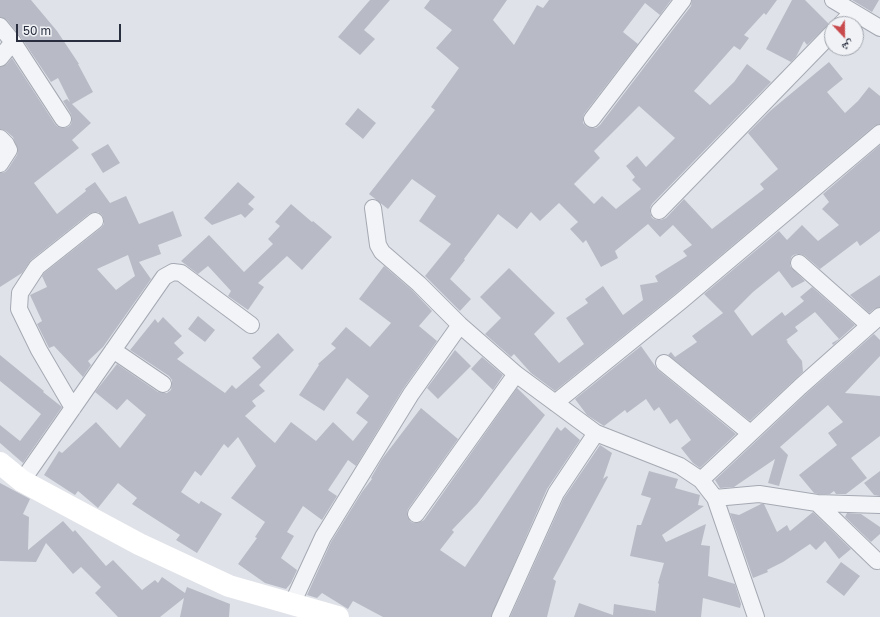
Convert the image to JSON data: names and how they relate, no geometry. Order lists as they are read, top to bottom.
{
  "scale_bar": "50 m",
  "north": "bottom"
}
